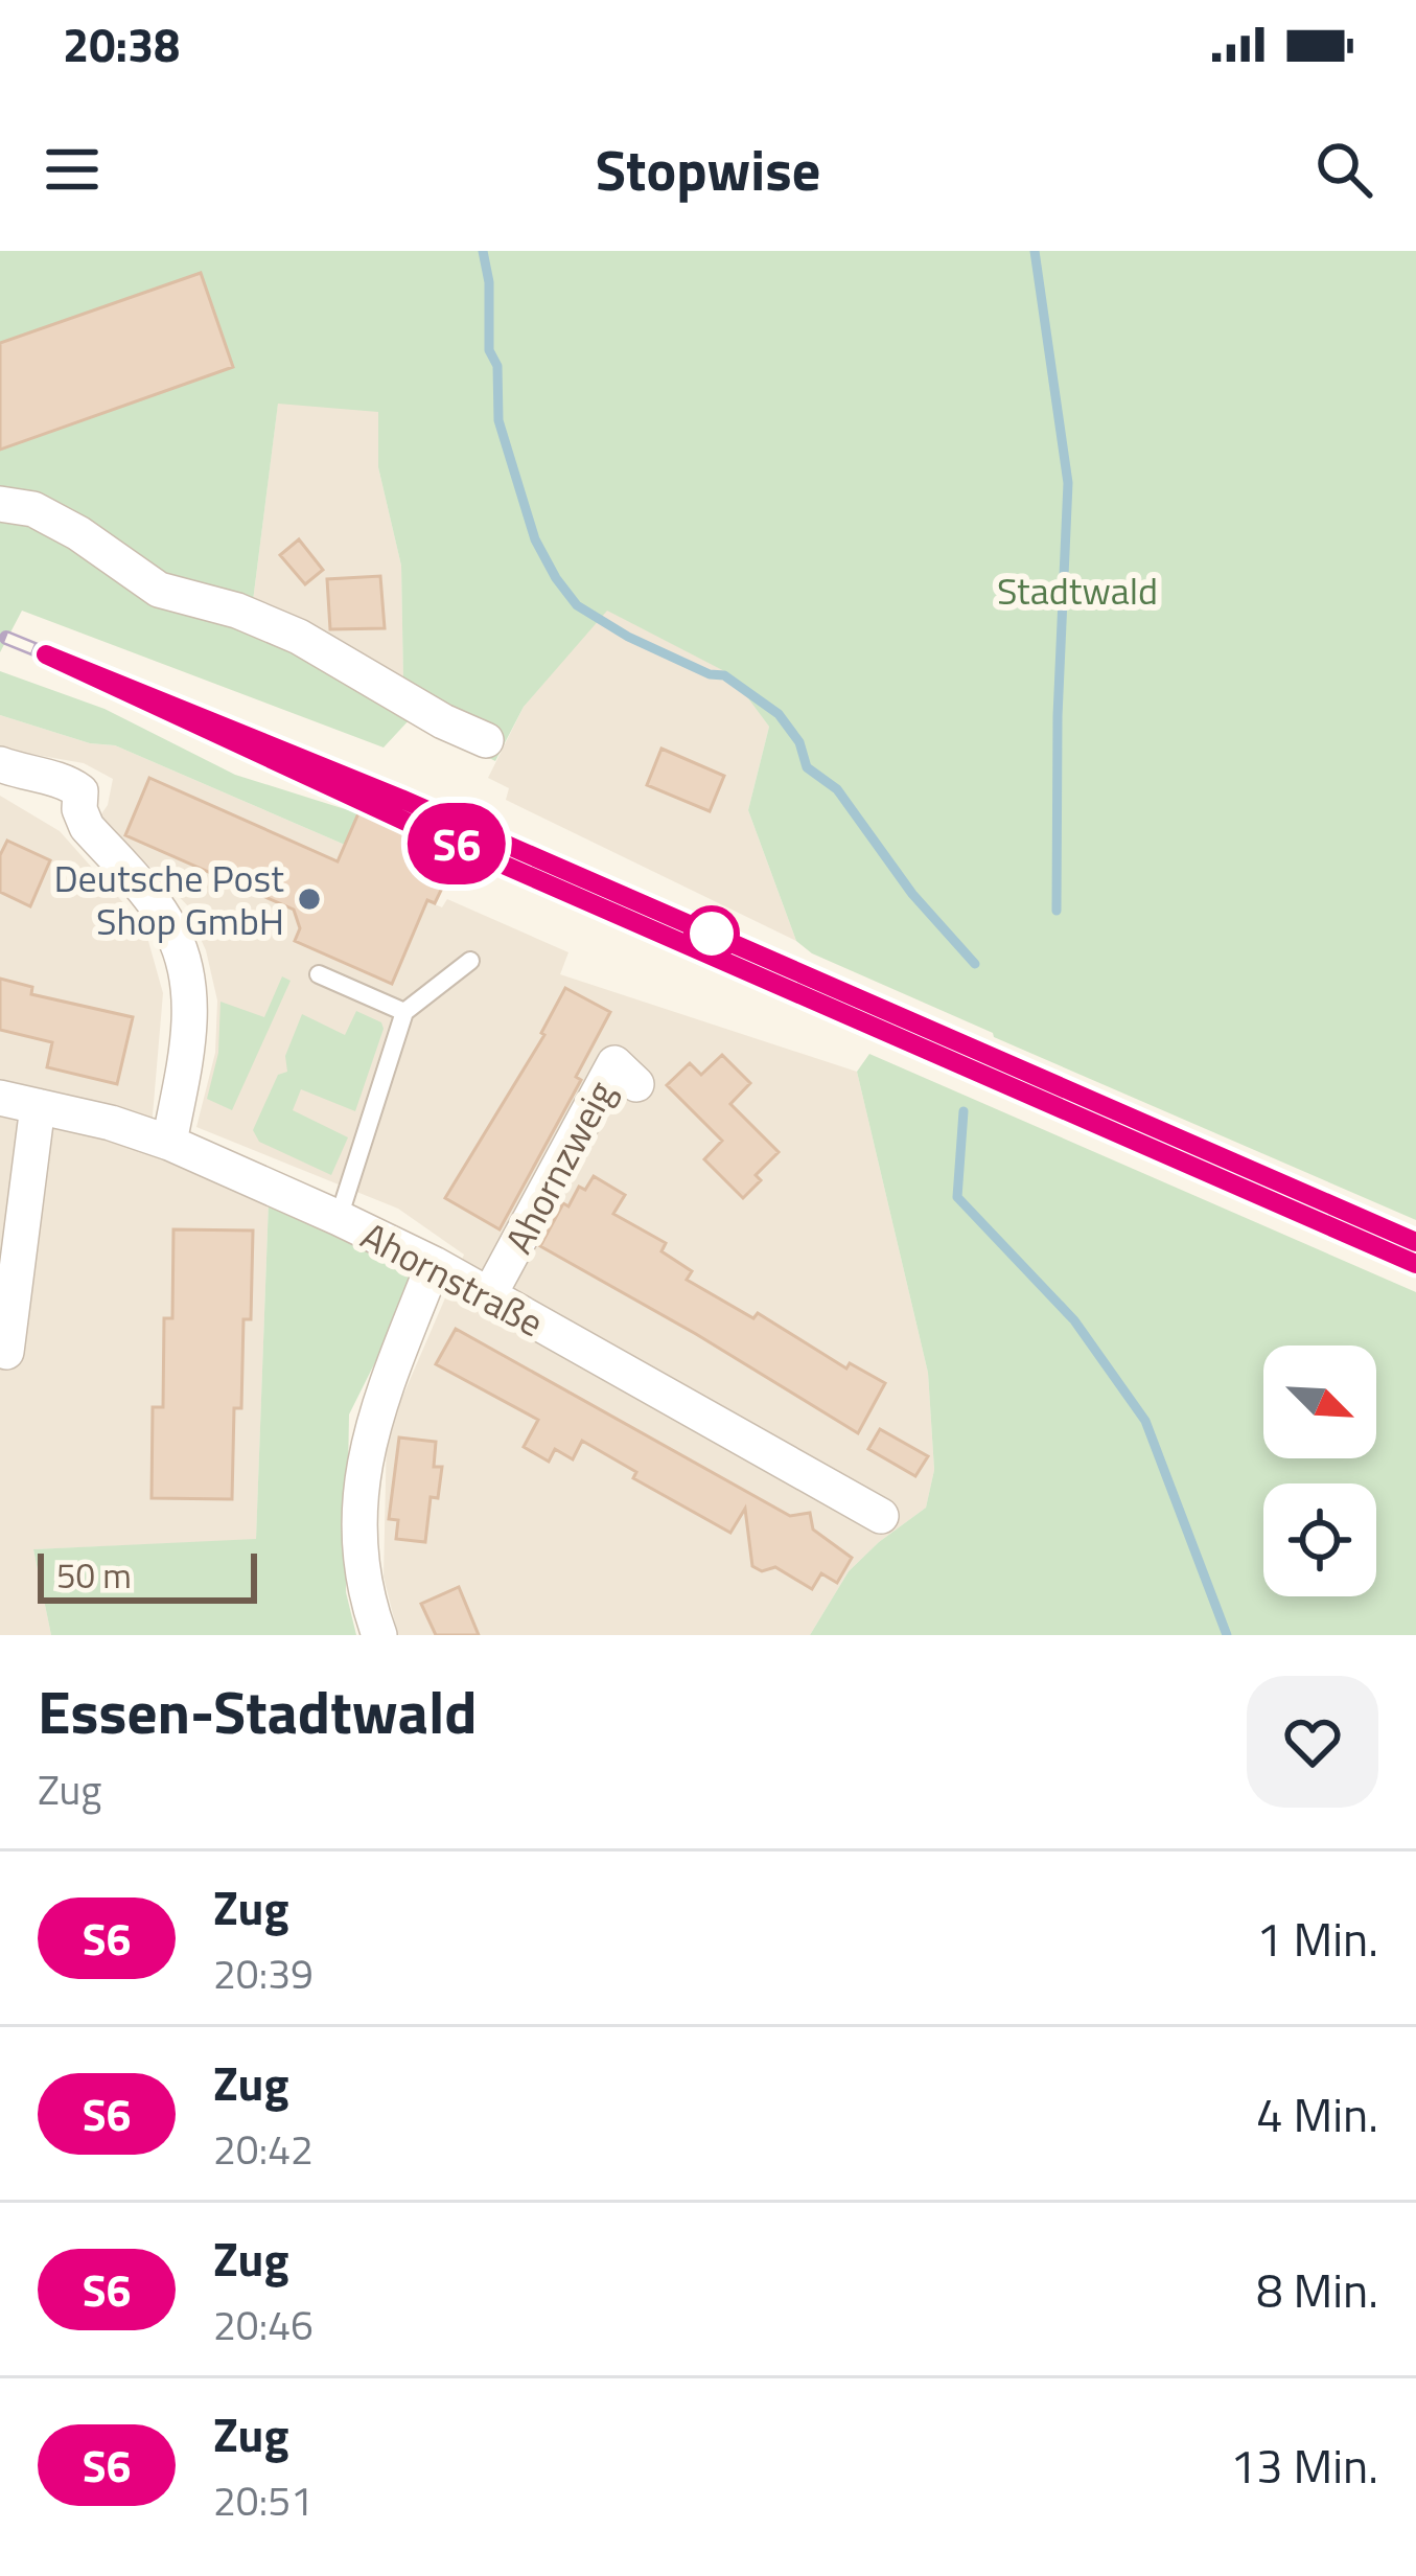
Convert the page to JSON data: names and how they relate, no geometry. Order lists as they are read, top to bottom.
{
  "streets": {
    "street": ["Ahornzweig", "Ahornstraße"]
  },
  "crossings": [
    ["Ahornzweig", "Ahornstraße"]
  ],
  "parks": ["Stadtwald"],
  "places": ["Deutsche Post Shop GmbH"],
  "scale_bar": "50 m",
  "north": "bottom right",
  "page": {
    "status": "20:38",
    "header": "Stopwise",
    "on_map": "S6",
    "scale": "50 m",
    "heading": ["Essen-Stadtwald", "Zug"],
    "list": [
      {
        "mark": "S6",
        "name": "Zug",
        "note": "20:39",
        "value": "1 Min."
      },
      {
        "mark": "S6",
        "name": "Zug",
        "note": "20:42",
        "value": "4 Min."
      },
      {
        "mark": "S6",
        "name": "Zug",
        "note": "20:46",
        "value": "8 Min."
      },
      {
        "mark": "S6",
        "name": "Zug",
        "note": "20:51",
        "value": "13 Min."
      }
    ]
  }
}
